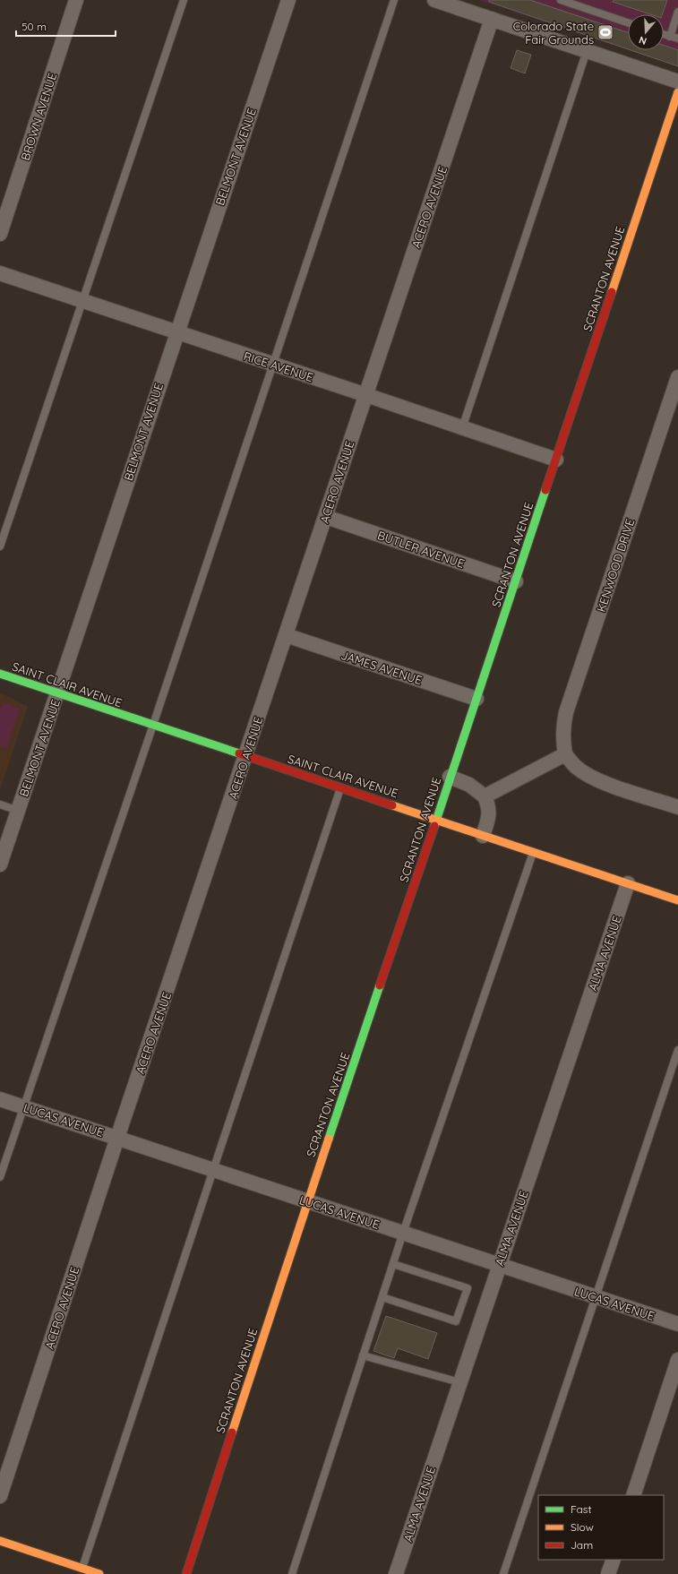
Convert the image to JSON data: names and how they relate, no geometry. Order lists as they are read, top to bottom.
{
  "streets": {
    "street": [
      "BROWN AVENUE",
      "BELMONT AVENUE",
      "ACERO AVENUE",
      "SCRANTON AVENUE",
      "RICE AVENUE",
      "BUTLER AVENUE",
      "KENWOOD DRIVE",
      "JAMES AVENUE",
      "SAINT CLAIR AVENUE",
      "ALMA AVENUE",
      "LUCAS AVENUE"
    ]
  },
  "crossings": [
    ["BELMONT AVENUE", "RICE AVENUE"],
    ["BELMONT AVENUE", "SAINT CLAIR AVENUE"],
    ["ACERO AVENUE", "RICE AVENUE"],
    ["ACERO AVENUE", "BUTLER AVENUE"],
    ["ACERO AVENUE", "JAMES AVENUE"],
    ["ACERO AVENUE", "SAINT CLAIR AVENUE"],
    ["ACERO AVENUE", "LUCAS AVENUE"],
    ["SCRANTON AVENUE", "RICE AVENUE"],
    ["SCRANTON AVENUE", "BUTLER AVENUE"],
    ["SCRANTON AVENUE", "JAMES AVENUE"],
    ["SCRANTON AVENUE", "SAINT CLAIR AVENUE"],
    ["SCRANTON AVENUE", "LUCAS AVENUE"],
    ["SAINT CLAIR AVENUE", "ALMA AVENUE"],
    ["ALMA AVENUE", "LUCAS AVENUE"]
  ],
  "places": {
    "sports": ["Colorado State Fair Grounds"]
  },
  "legend": ["Fast", "Slow", "Jam"],
  "scale_bar": "50 m",
  "north": "bottom"
}
